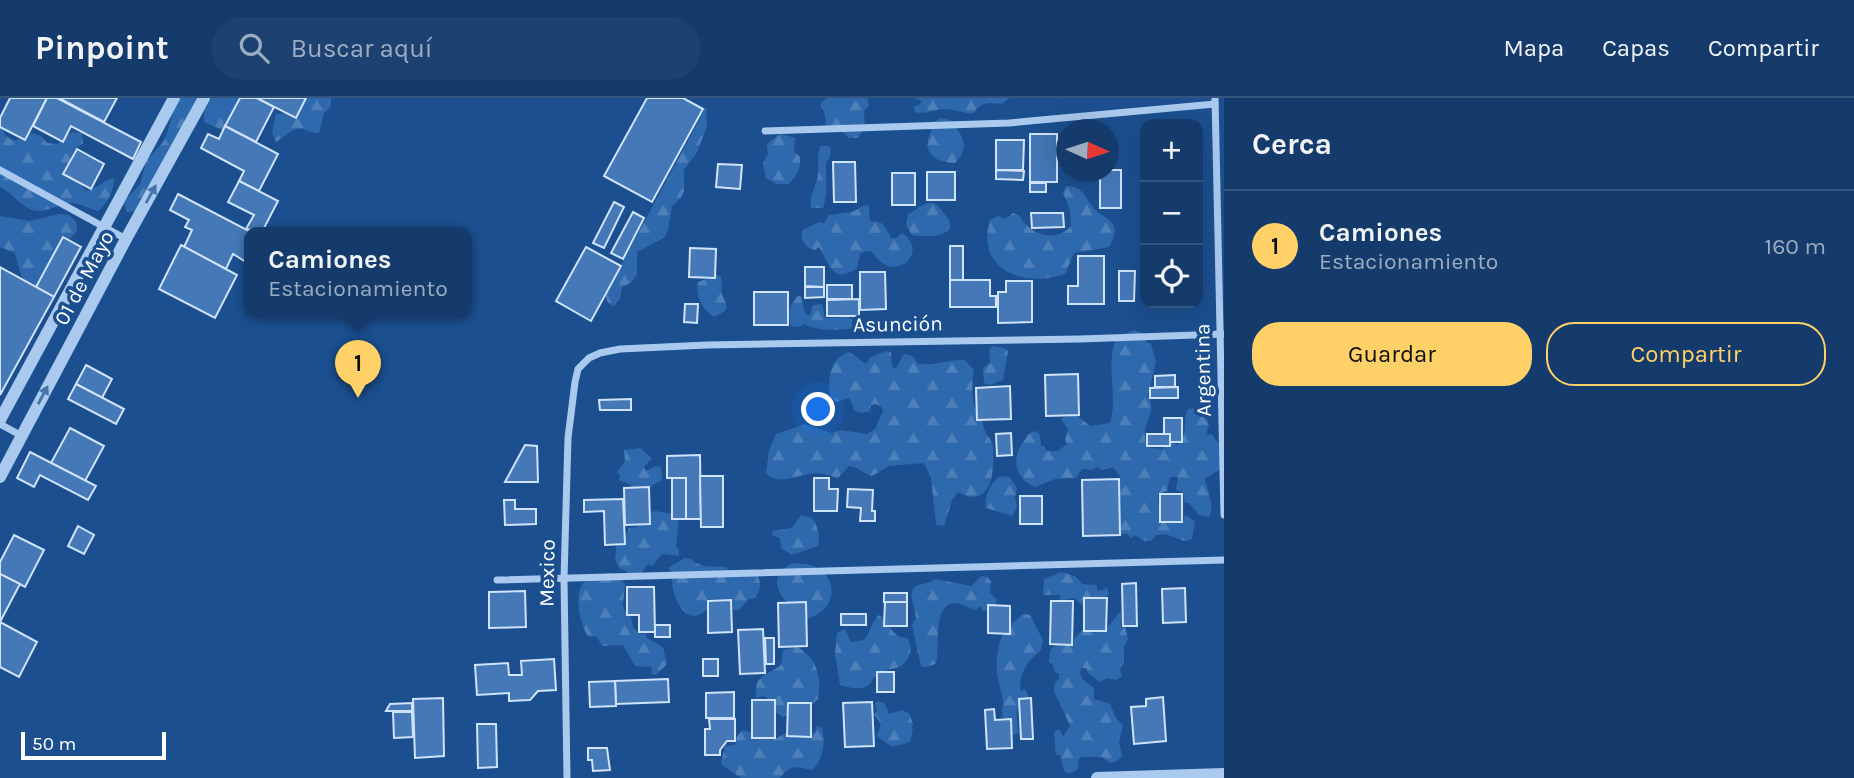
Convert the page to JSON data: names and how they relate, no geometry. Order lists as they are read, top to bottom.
{
  "streets": {
    "street": [
      "01 de Mayo",
      "Asunción",
      "Argentina",
      "Mexico"
    ]
  },
  "crossings": [
    ["Asunción", "Argentina"],
    ["Asunción", "Mexico"]
  ],
  "scale_bar": "50 m",
  "north": "right",
  "page": {
    "header": "Pinpoint",
    "search": "Buscar aquí",
    "nav": ["Mapa", "Capas", "Compartir"],
    "heading": "Cerca",
    "map_buttons": ["+", "−"],
    "list": [
      {
        "mark": "1",
        "name": "Camiones",
        "note": "Estacionamiento",
        "value": "160 m"
      }
    ],
    "popup": ["Camiones", "Estacionamiento"],
    "buttons": ["Guardar", "Compartir"],
    "pins": "1",
    "scale": "50 m"
  }
}
